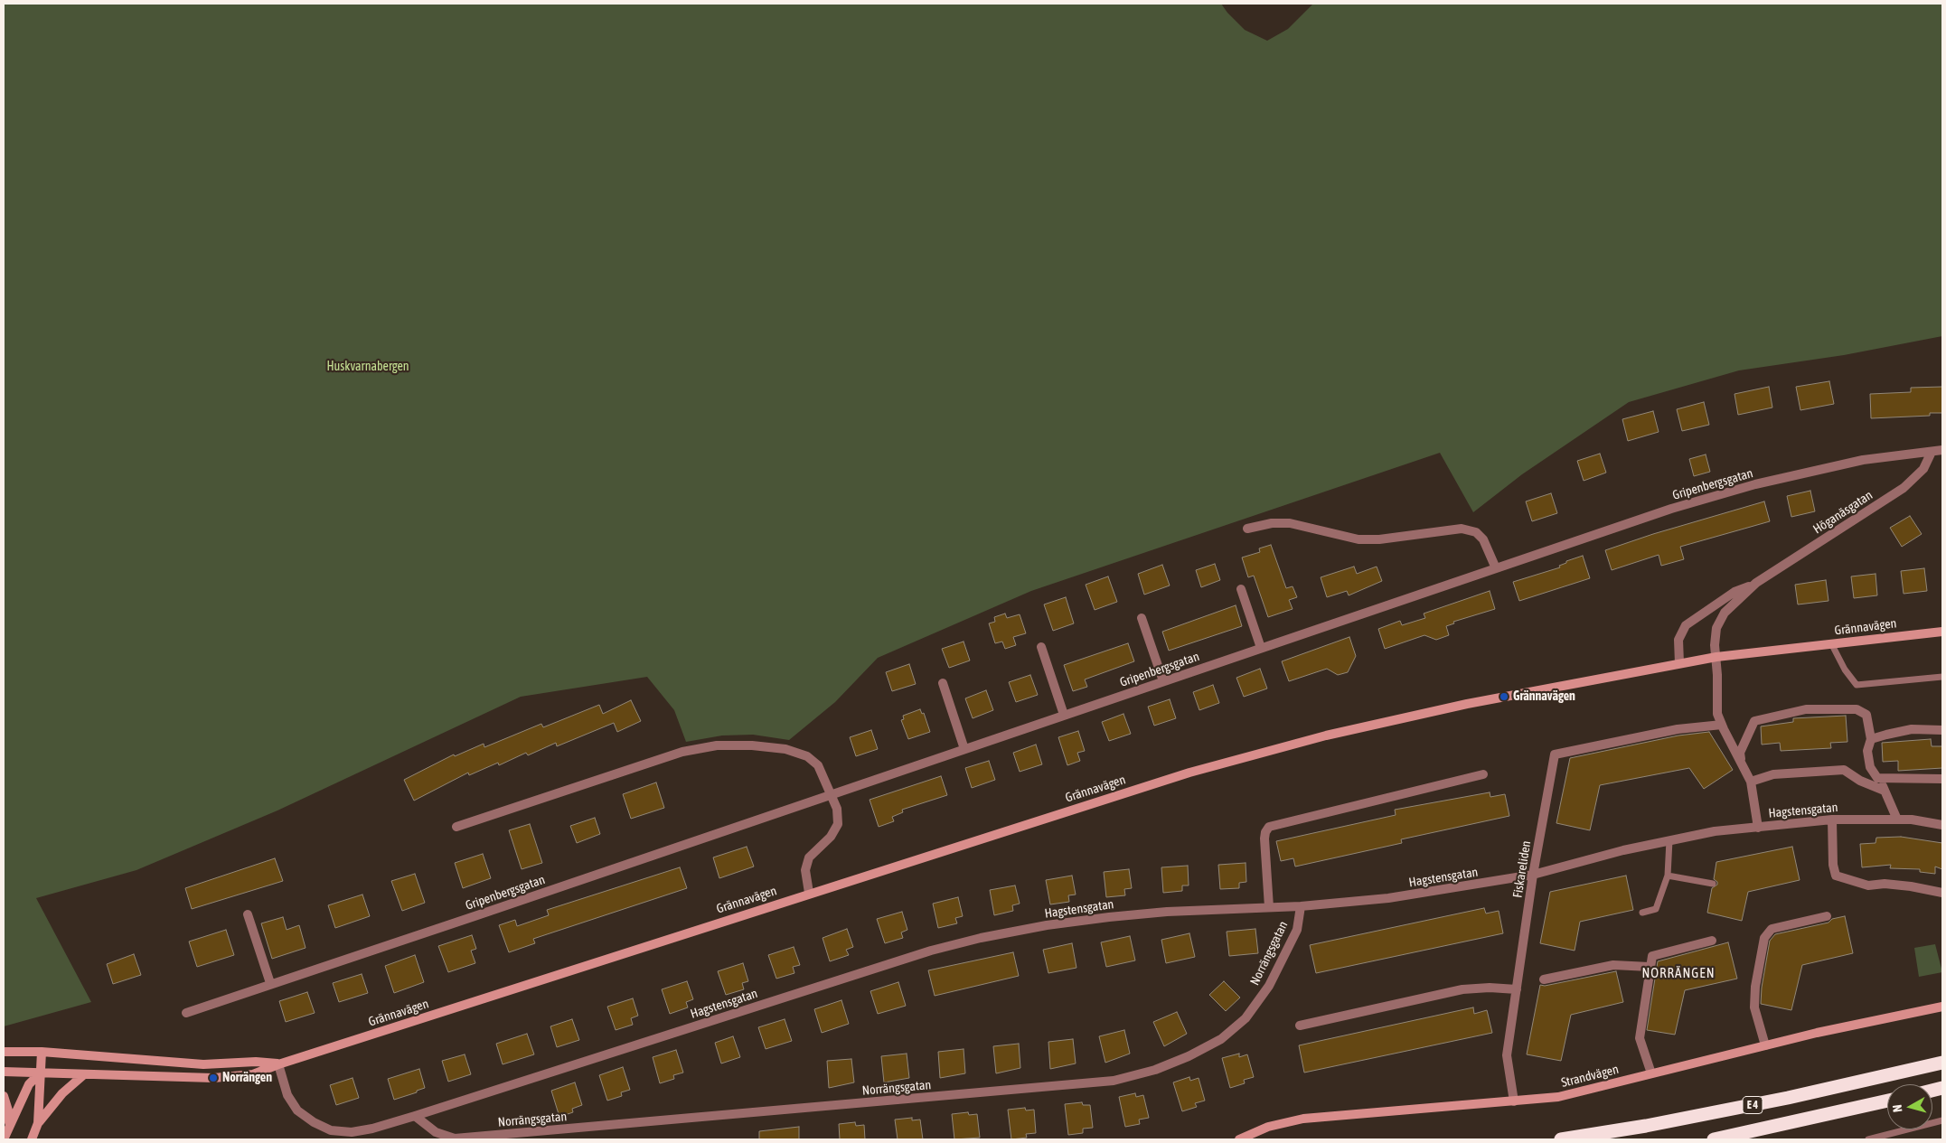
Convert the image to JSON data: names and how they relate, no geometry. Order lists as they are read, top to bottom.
{
  "streets": {
    "highway": ["E 4"],
    "main road": ["Grännavägen", "Strandvägen"],
    "street": [
      "Gripenbergsgatan",
      "Höganäsgatan",
      "Hagstensgatan",
      "Fiskareliden",
      "Norrängsgatan"
    ]
  },
  "crossings": [
    ["Gripenbergsgatan", "Höganäsgatan"],
    ["Höganäsgatan", "Grännavägen"],
    ["Höganäsgatan", "Hagstensgatan"],
    ["Höganäsgatan", "Fiskareliden"],
    ["Grännavägen", "Hagstensgatan"],
    ["Hagstensgatan", "Fiskareliden"],
    ["Hagstensgatan", "Norrängsgatan"],
    ["Fiskareliden", "Strandvägen"]
  ],
  "districts": ["NORRÄNGEN"],
  "parks": ["Huskvarnabergen"],
  "places": ["Grännavägen", "Norrängen"],
  "north": "left"
}
